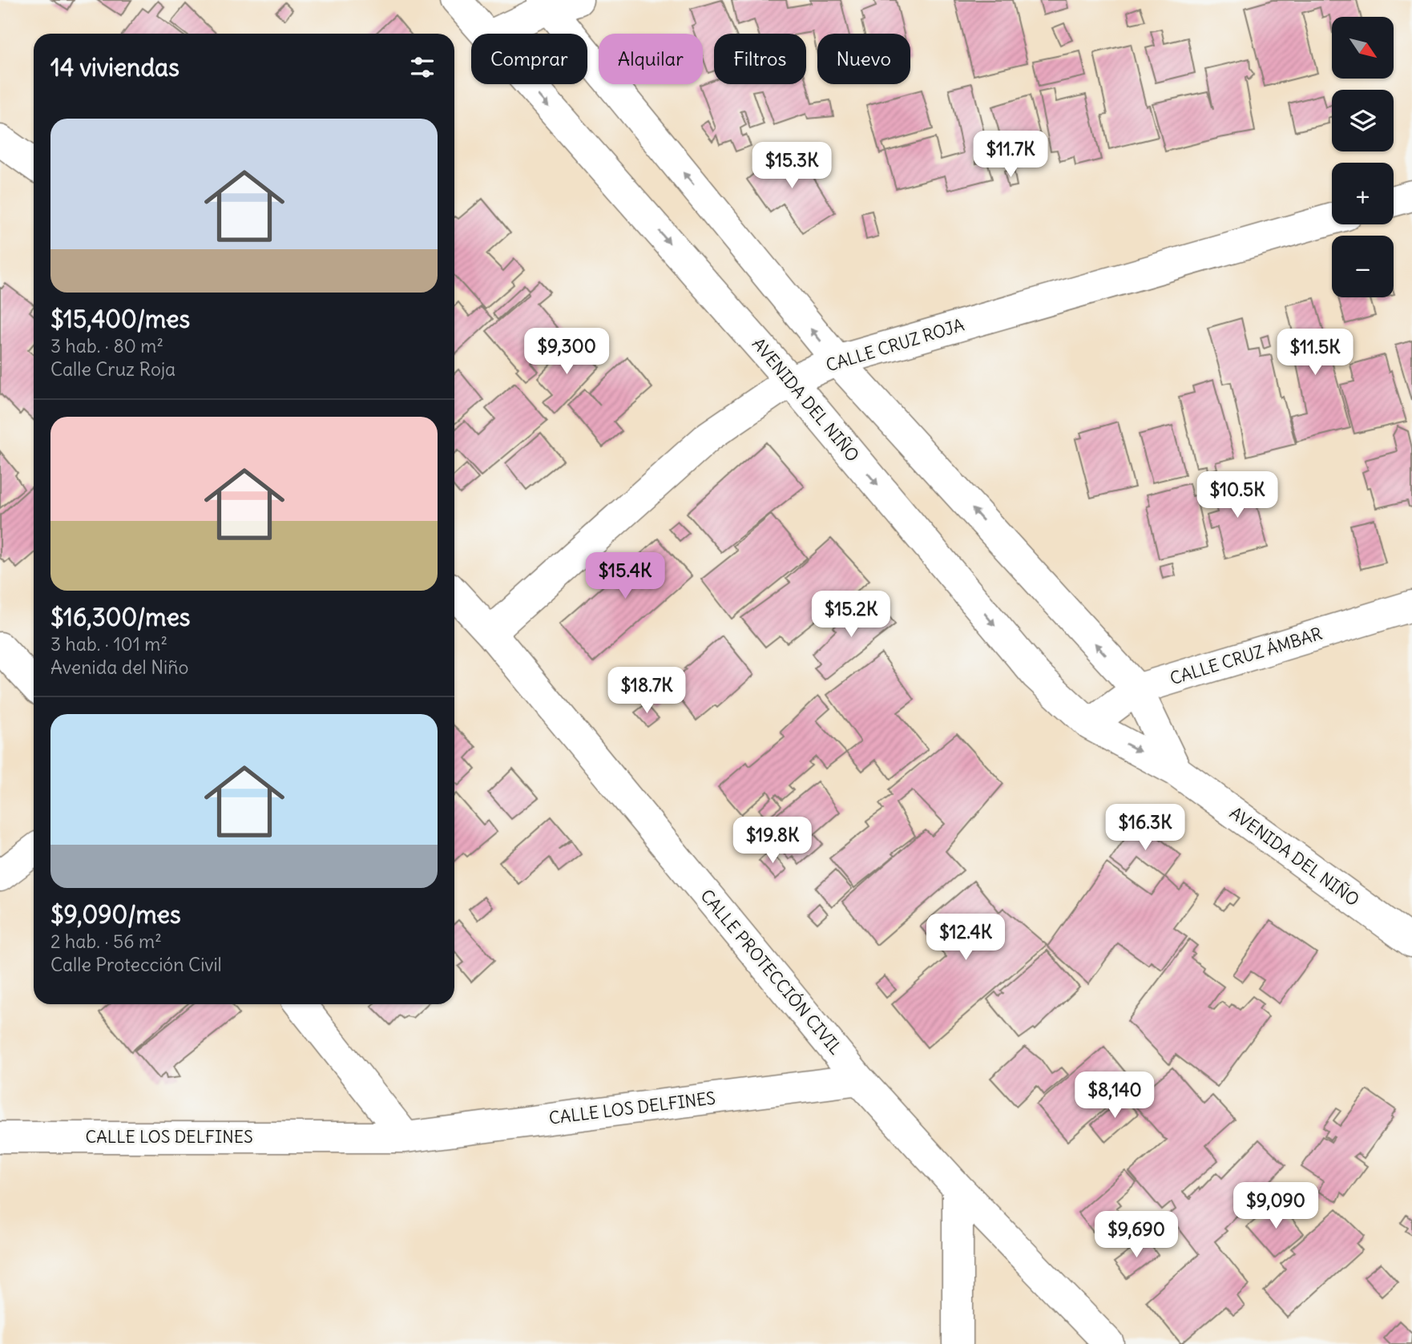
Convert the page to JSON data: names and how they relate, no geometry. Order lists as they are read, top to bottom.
{
  "streets": {
    "street": [
      "CALLE CRUZ ROJA",
      "AVENIDA DEL NIÑO",
      "CALLE CRUZ ÁMBAR",
      "CALLE PROTECCIÓN CIVIL",
      "CALLE LOS DELFINES"
    ]
  },
  "crossings": [
    ["CALLE CRUZ ROJA", "AVENIDA DEL NIÑO"],
    ["CALLE CRUZ ROJA", "CALLE PROTECCIÓN CIVIL"],
    ["AVENIDA DEL NIÑO", "CALLE CRUZ ÁMBAR"],
    ["CALLE PROTECCIÓN CIVIL", "CALLE LOS DELFINES"]
  ],
  "north": "bottom right",
  "page": {
    "map_buttons": ["+", "−"],
    "chip": [
      "Comprar",
      "Alquilar",
      "Filtros",
      "Nuevo"
    ],
    "heading": "14 viviendas",
    "list": [
      {
        "name": "$15,400/mes",
        "note": "3 hab. · 80 m² · Calle Cruz Roja"
      },
      {
        "name": "$16,300/mes",
        "note": "3 hab. · 101 m² · Avenida del Niño"
      },
      {
        "name": "$9,090/mes",
        "note": "2 hab. · 56 m² · Calle Protección Civil"
      }
    ],
    "price": [
      "$11.7K",
      "$15.3K",
      "$9,300",
      "$11.5K",
      "$10.5K",
      "$15.4K",
      "$15.2K",
      "$18.7K",
      "$16.3K",
      "$19.8K",
      "$12.4K",
      "$8,140",
      "$9,090",
      "$9,690"
    ]
  }
}
